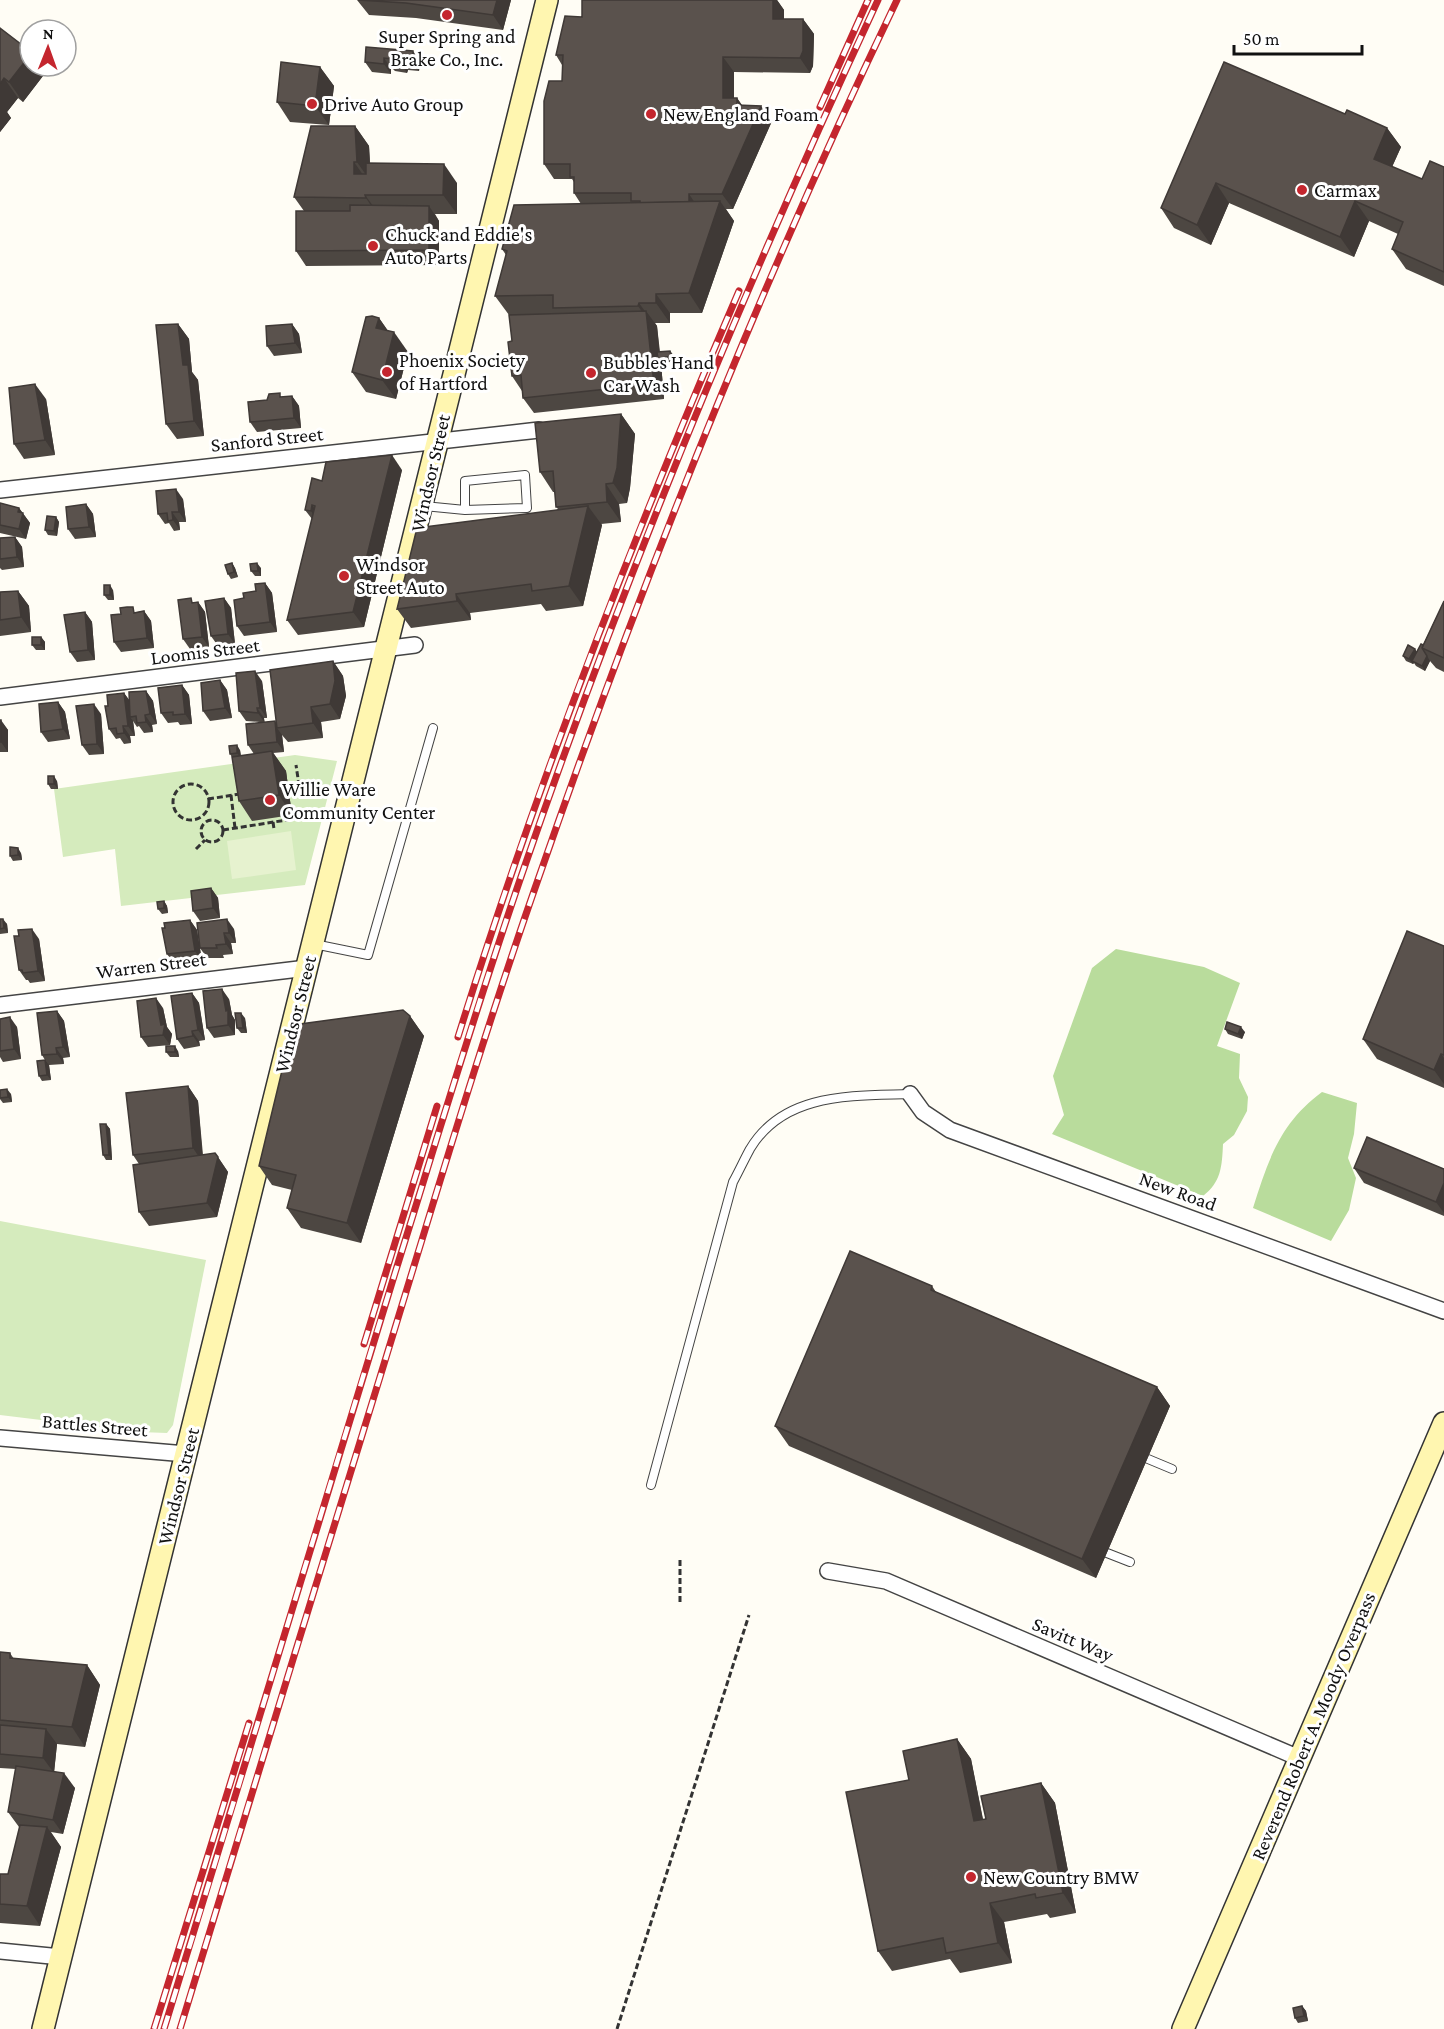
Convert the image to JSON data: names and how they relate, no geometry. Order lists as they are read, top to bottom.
{
  "streets": {
    "main road": ["Windsor Street", "Reverend Robert A. Moody Overpass"],
    "street": [
      "Sanford Street",
      "Loomis Street",
      "Warren Street",
      "New Road",
      "Battles Street",
      "Savitt Way"
    ]
  },
  "crossings": [
    ["Sanford Street", "Windsor Street"],
    ["Windsor Street", "Loomis Street"],
    ["Windsor Street", "Warren Street"],
    ["Windsor Street", "Battles Street"],
    ["Savitt Way", "Reverend Robert A. Moody Overpass"]
  ],
  "places": [
    "Super Spring and Brake Co., Inc.",
    "Drive Auto Group",
    "New England Foam",
    "Carmax",
    "Chuck and Eddie's Auto Parts",
    "Phoenix Society of Hartford",
    "Bubbles Hand Car Wash",
    "Windsor Street Auto",
    "Willie Ware Community Center",
    "New Country BMW"
  ],
  "scale_bar": "50 m",
  "north": "top"
}
